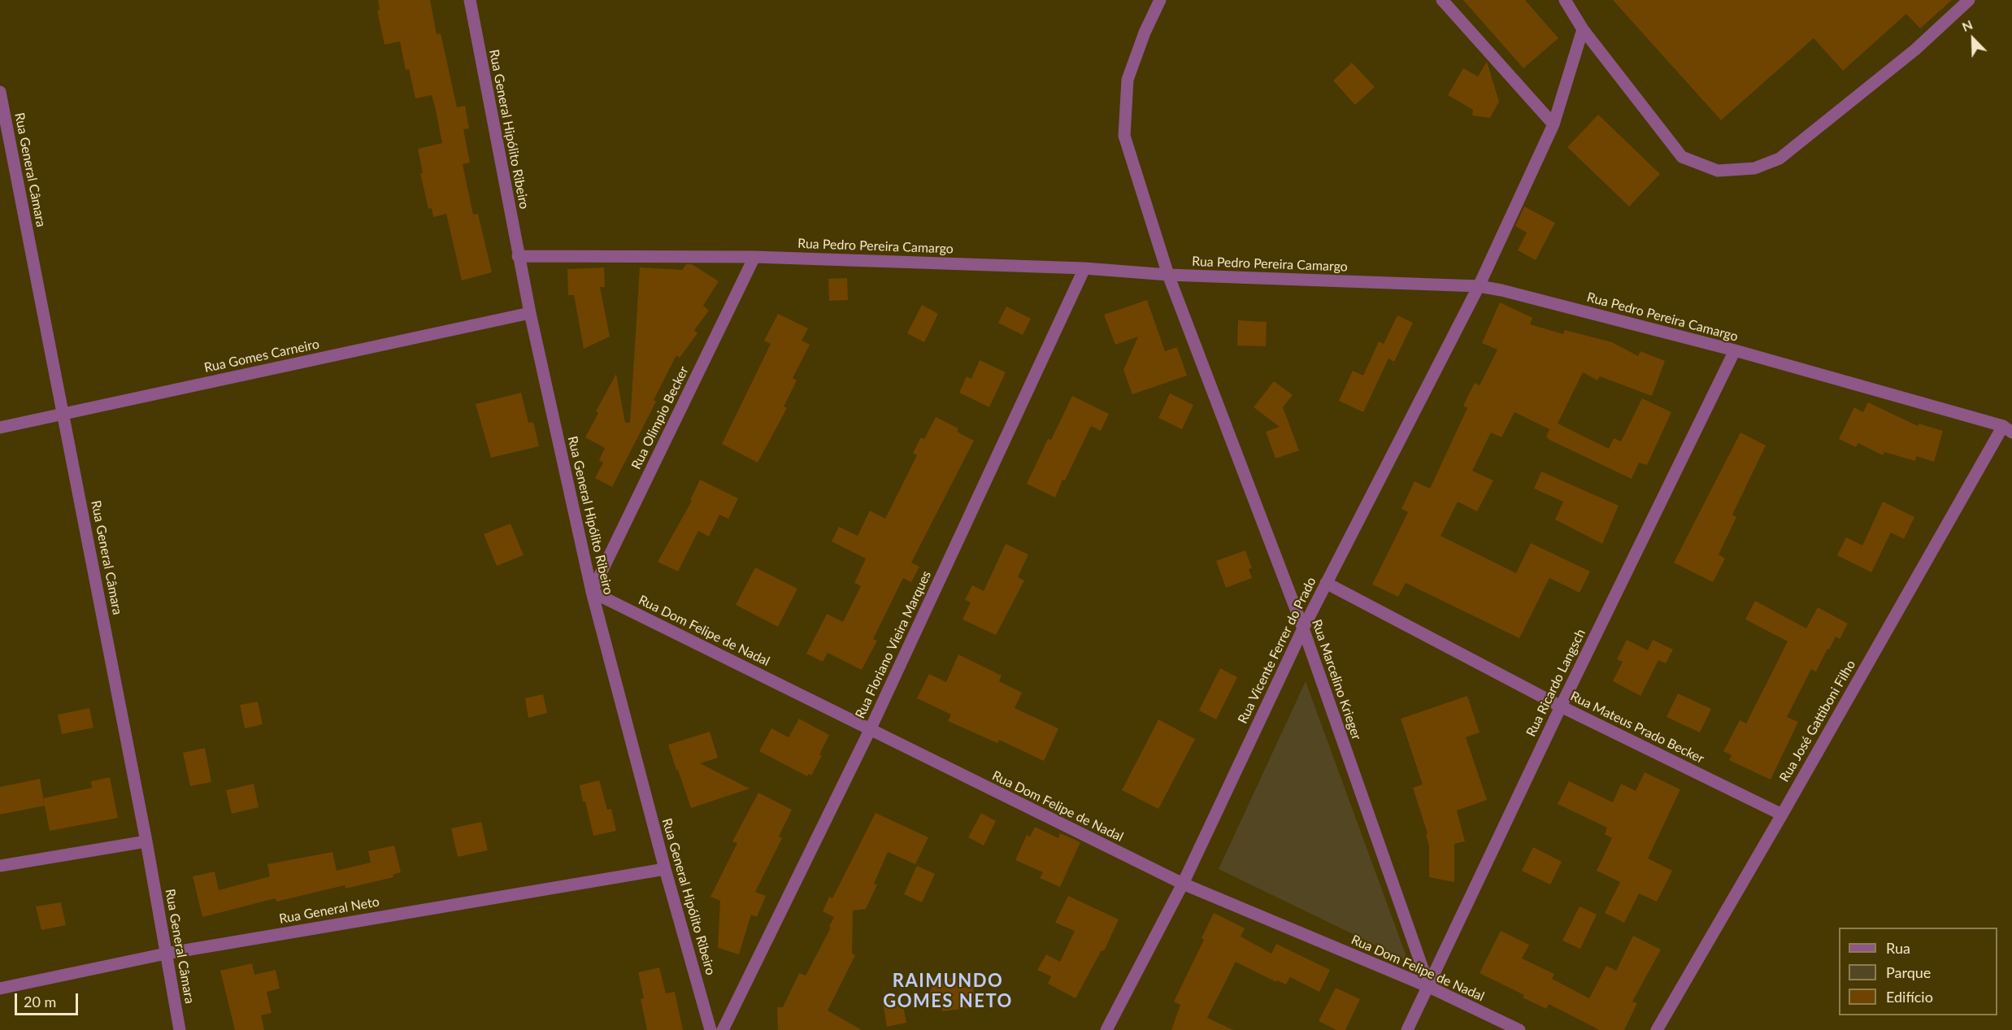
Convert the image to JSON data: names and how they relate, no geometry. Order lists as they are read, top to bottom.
{
  "streets": {
    "street": [
      "Rua General Hipólito Ribeiro",
      "Rua General Câmara",
      "Rua Pedro Pereira Camargo",
      "Rua Gomes Carneiro",
      "Rua Olimpio Becker",
      "Rua Dom Felipe de Nadal",
      "Rua Floriano Vieira Marques",
      "Rua Vicente Ferrer do Prado",
      "Rua Marcelino Krieger",
      "Rua Ricardo Langsch",
      "Rua José Gattiboni Filho",
      "Rua Mateus Prado Becker",
      "Rua General Neto"
    ]
  },
  "crossings": [
    ["Rua General Hipólito Ribeiro", "Rua Pedro Pereira Camargo"],
    ["Rua General Hipólito Ribeiro", "Rua Gomes Carneiro"],
    ["Rua General Hipólito Ribeiro", "Rua Olimpio Becker"],
    ["Rua General Hipólito Ribeiro", "Rua Dom Felipe de Nadal"],
    ["Rua General Hipólito Ribeiro", "Rua General Neto"],
    ["Rua General Câmara", "Rua Gomes Carneiro"],
    ["Rua General Câmara", "Rua General Neto"],
    ["Rua Pedro Pereira Camargo", "Rua Olimpio Becker"],
    ["Rua Pedro Pereira Camargo", "Rua Floriano Vieira Marques"],
    ["Rua Pedro Pereira Camargo", "Rua Vicente Ferrer do Prado"],
    ["Rua Pedro Pereira Camargo", "Rua Marcelino Krieger"],
    ["Rua Pedro Pereira Camargo", "Rua Ricardo Langsch"],
    ["Rua Pedro Pereira Camargo", "Rua José Gattiboni Filho"],
    ["Rua Olimpio Becker", "Rua Dom Felipe de Nadal"],
    ["Rua Dom Felipe de Nadal", "Rua Floriano Vieira Marques"],
    ["Rua Dom Felipe de Nadal", "Rua Vicente Ferrer do Prado"],
    ["Rua Dom Felipe de Nadal", "Rua Marcelino Krieger"],
    ["Rua Dom Felipe de Nadal", "Rua Ricardo Langsch"],
    ["Rua Vicente Ferrer do Prado", "Rua Marcelino Krieger"],
    ["Rua Vicente Ferrer do Prado", "Rua Mateus Prado Becker"],
    ["Rua Marcelino Krieger", "Rua Ricardo Langsch"],
    ["Rua Ricardo Langsch", "Rua Mateus Prado Becker"],
    ["Rua José Gattiboni Filho", "Rua Mateus Prado Becker"]
  ],
  "districts": ["RAIMUNDO GOMES NETO"],
  "legend": ["Rua", "Parque", "Edifício"],
  "scale_bar": "20 m",
  "north": "top left"
}
